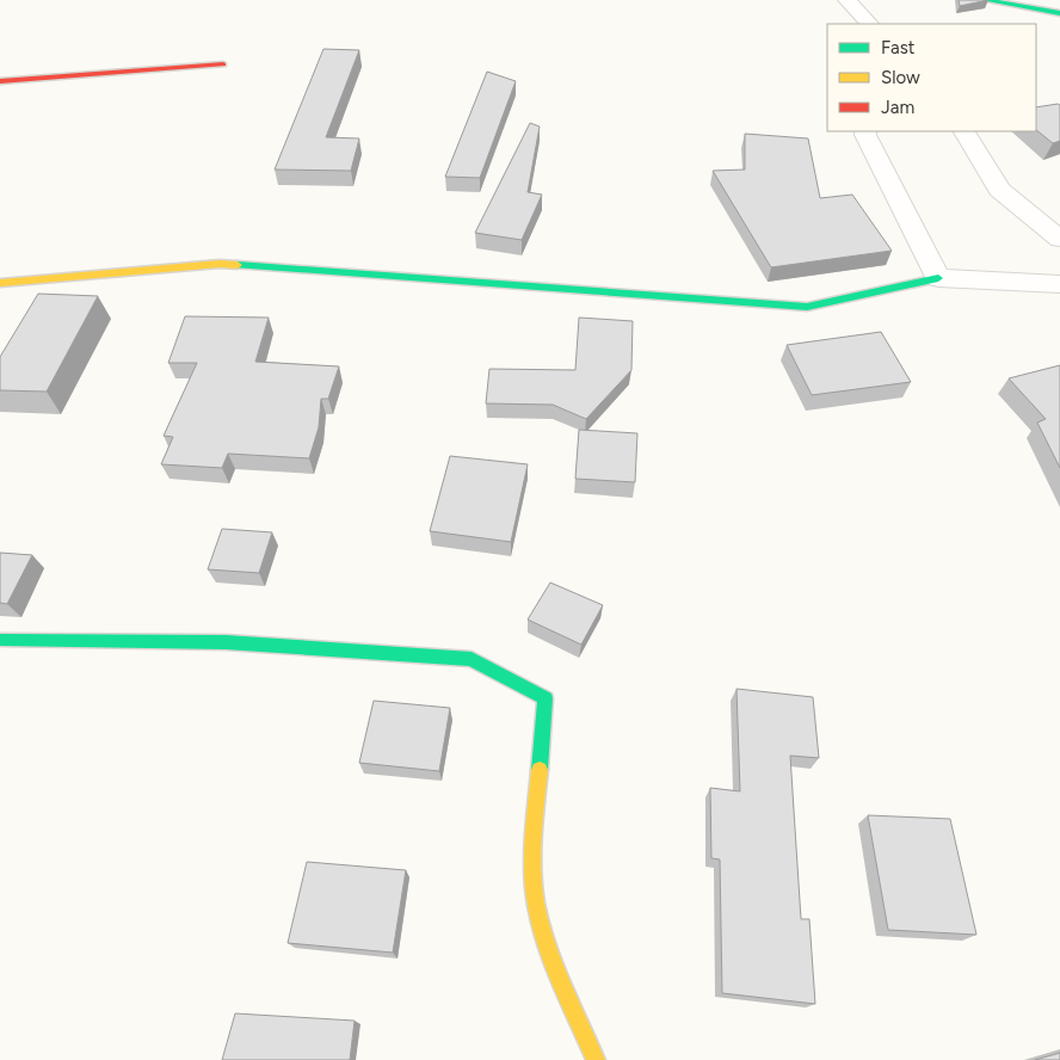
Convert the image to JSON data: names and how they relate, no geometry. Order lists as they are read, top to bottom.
{
  "legend": ["Fast", "Slow", "Jam"]
}
